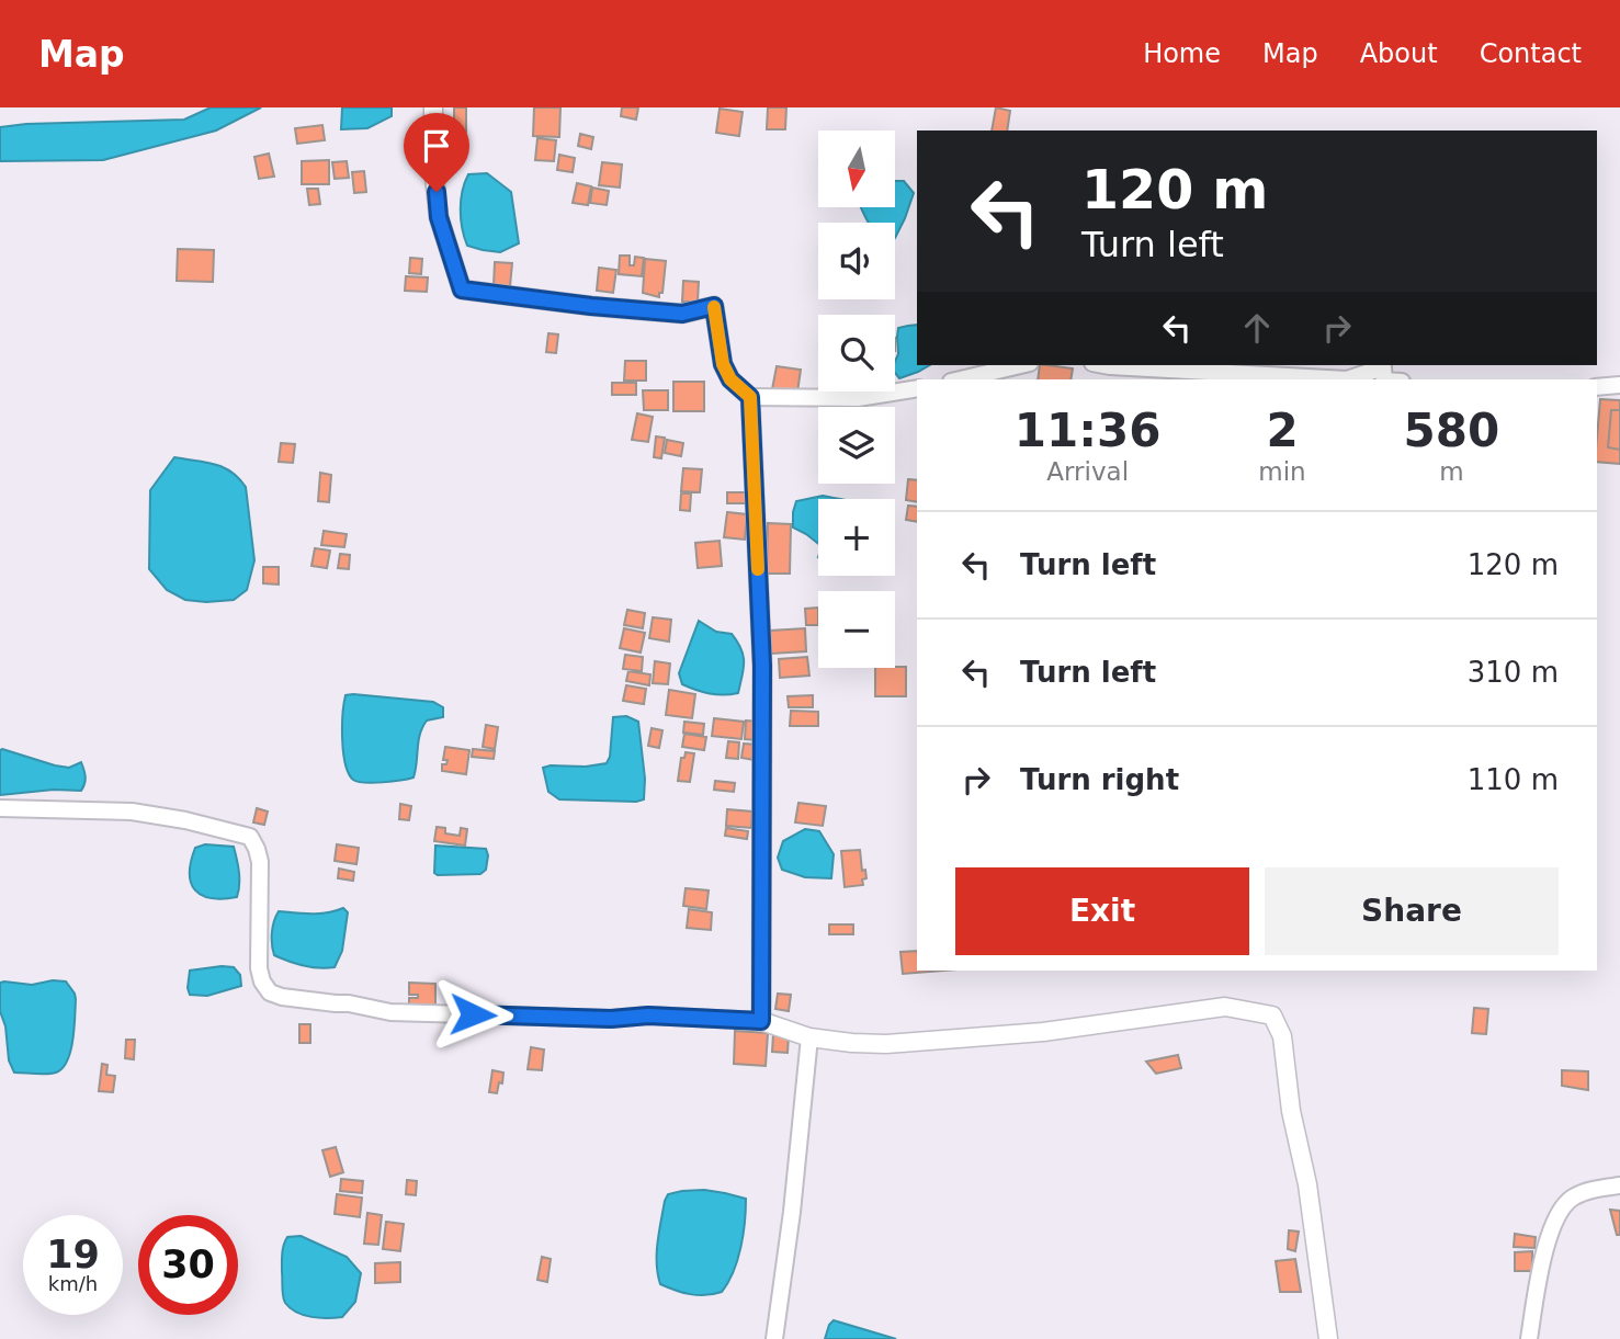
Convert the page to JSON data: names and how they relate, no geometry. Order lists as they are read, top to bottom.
{
  "north": "bottom",
  "page": {
    "header": "Map",
    "nav": [
      "Home",
      "Map",
      "About",
      "Contact"
    ],
    "map_buttons": ["+", "−"],
    "turn": ["120 m", "Turn left"],
    "eta": [
      "11:36",
      "Arrival",
      "2",
      "min",
      "580",
      "m"
    ],
    "list": [
      {
        "name": "Turn left",
        "value": "120 m"
      },
      {
        "name": "Turn left",
        "value": "310 m"
      },
      {
        "name": "Turn right",
        "value": "110 m"
      }
    ],
    "buttons": ["Exit", "Share"],
    "speed": "19 km/h",
    "limit": "30"
  }
}
